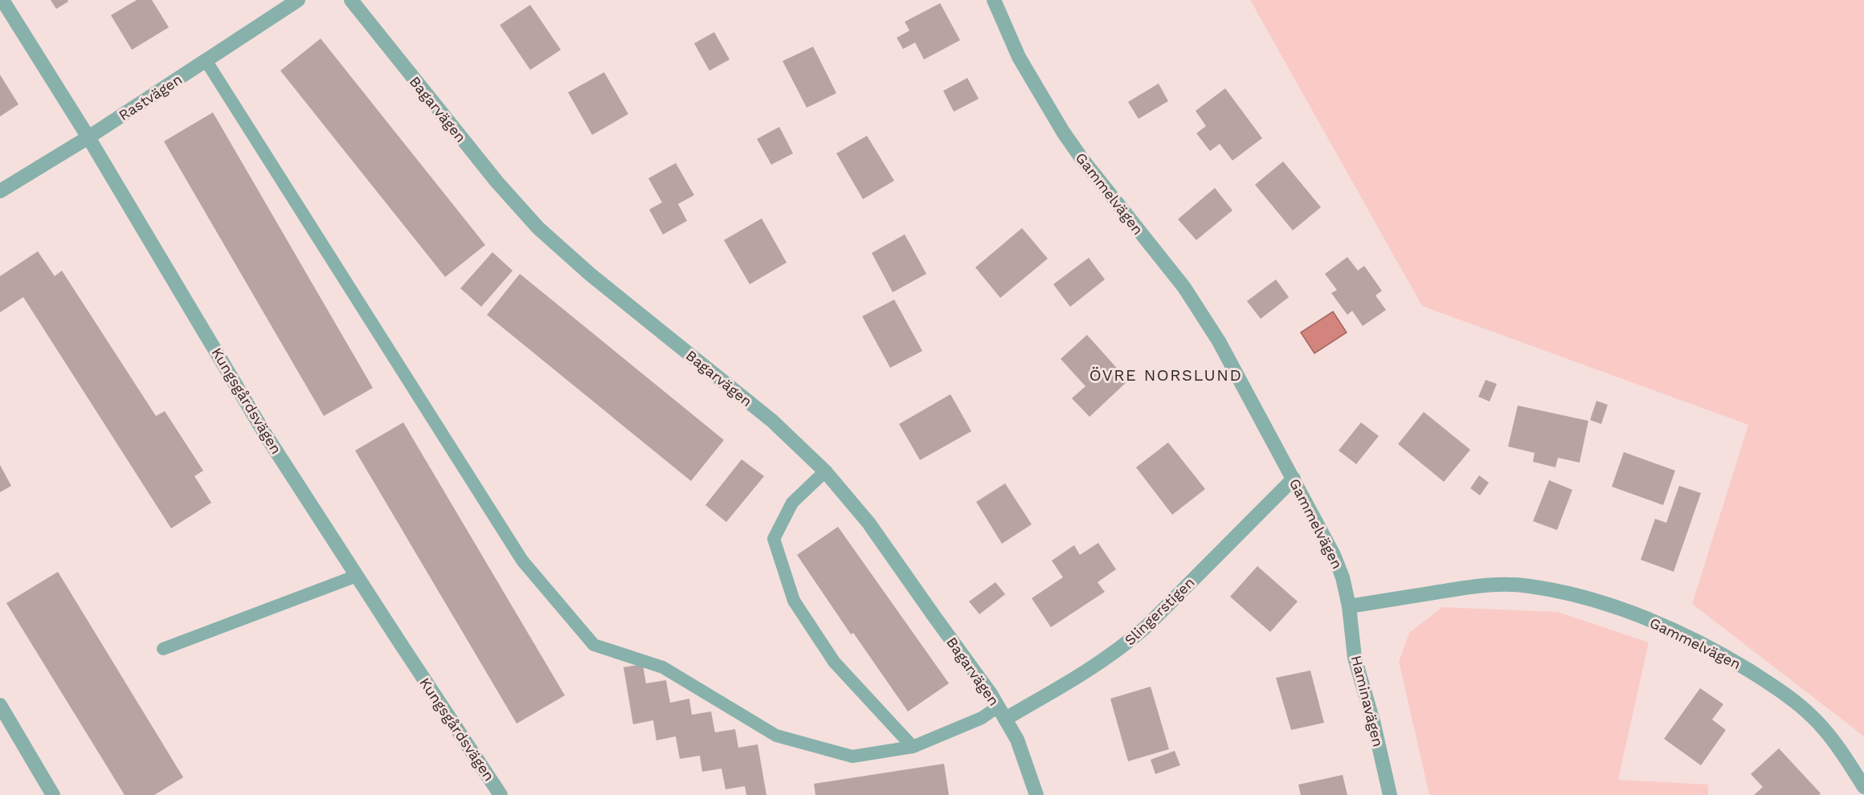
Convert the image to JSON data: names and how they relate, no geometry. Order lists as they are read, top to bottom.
{
  "streets": {
    "street": [
      "Rastvägen",
      "Bagarvägen",
      "Gammelvägen",
      "Kungsgårdsvägen",
      "Slingerstigen",
      "Haminavägen"
    ]
  },
  "crossings": [
    ["Rastvägen", "Kungsgårdsvägen"],
    ["Bagarvägen", "Slingerstigen"],
    ["Gammelvägen", "Slingerstigen"],
    ["Gammelvägen", "Haminavägen"]
  ],
  "districts": ["ÖVRE NORSLUND"]
}
